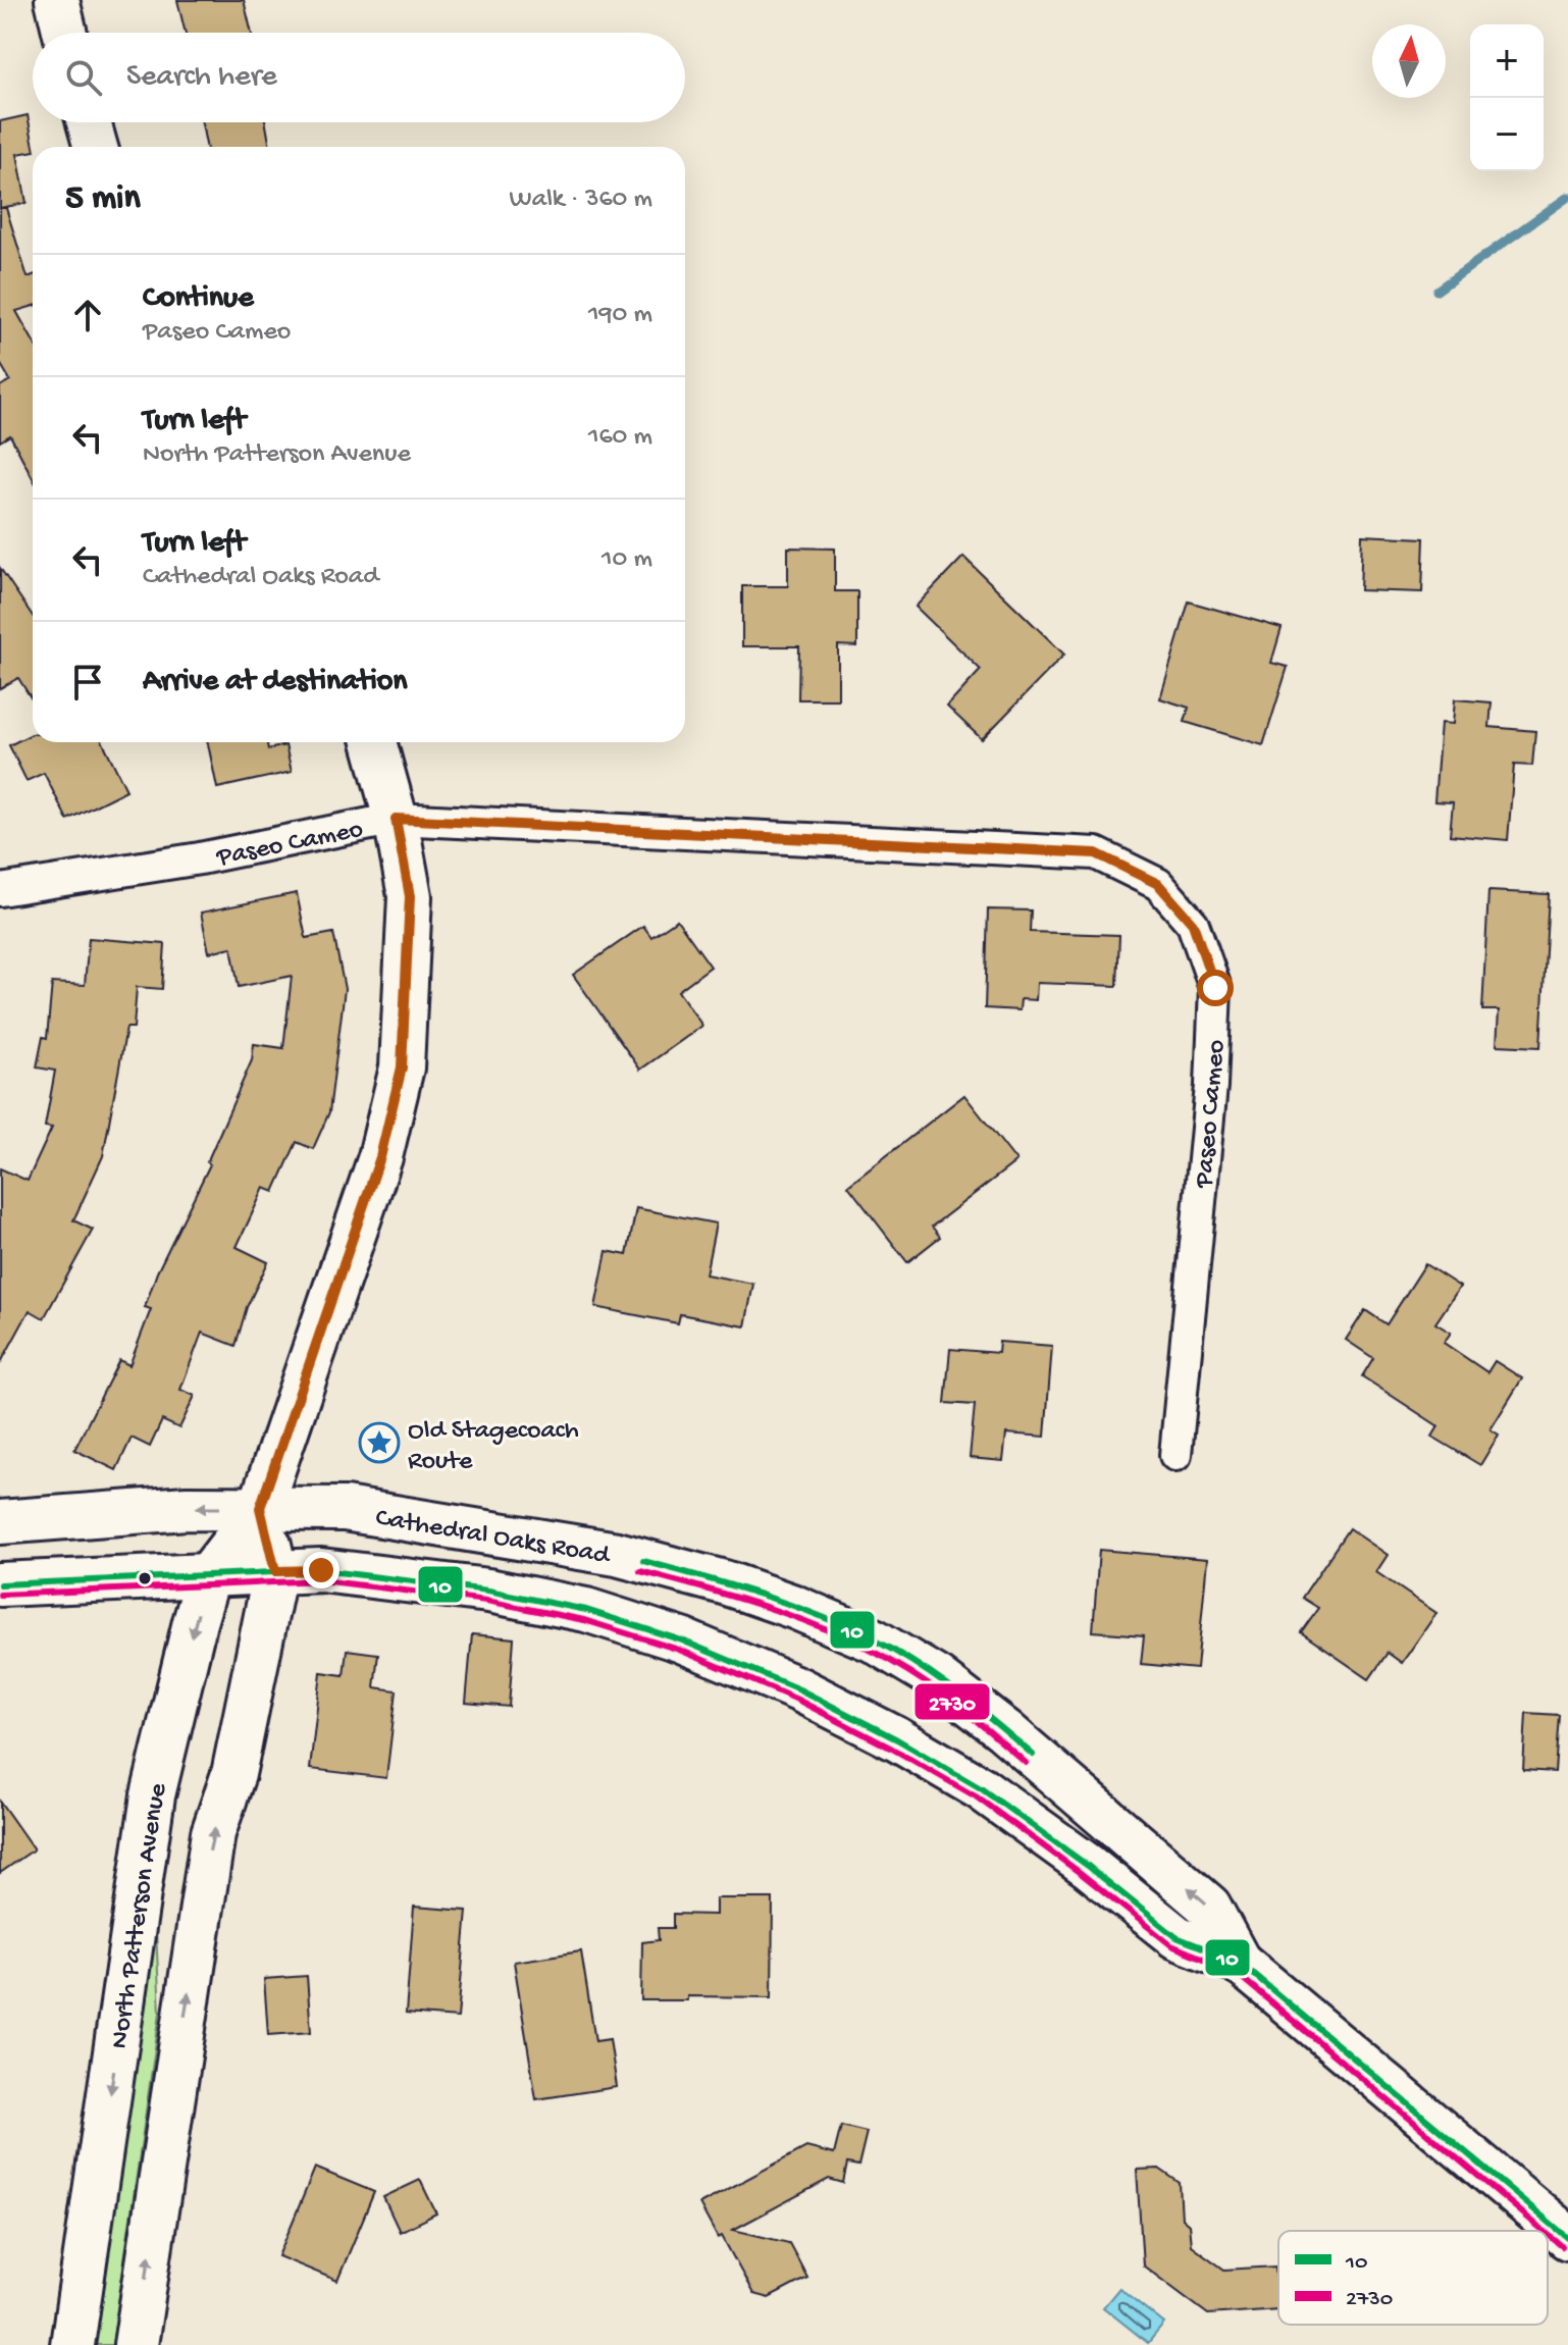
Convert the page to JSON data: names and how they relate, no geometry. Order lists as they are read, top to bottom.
{
  "streets": {
    "main road": ["Cathedral Oaks Road", "North Patterson Avenue"],
    "street": ["Paseo Cameo"]
  },
  "crossings": [
    ["Paseo Cameo", "North Patterson Avenue"],
    ["Cathedral Oaks Road", "North Patterson Avenue"]
  ],
  "places": {
    "place": ["Old Stagecoach Route"]
  },
  "lines": ["transit line 10", "transit line 2730"],
  "legend": ["10", "2730"],
  "north": "top",
  "page": {
    "map_buttons": ["+", "−"],
    "search": "Search here",
    "heading": ["5 min", "Walk · 360 m"],
    "list": [
      ["Continue", "Paseo Cameo", "190 m"],
      ["Turn left", "North Patterson Avenue", "160 m"],
      ["Turn left", "Cathedral Oaks Road", "10 m"],
      "Arrive at destination"
    ]
  }
}
